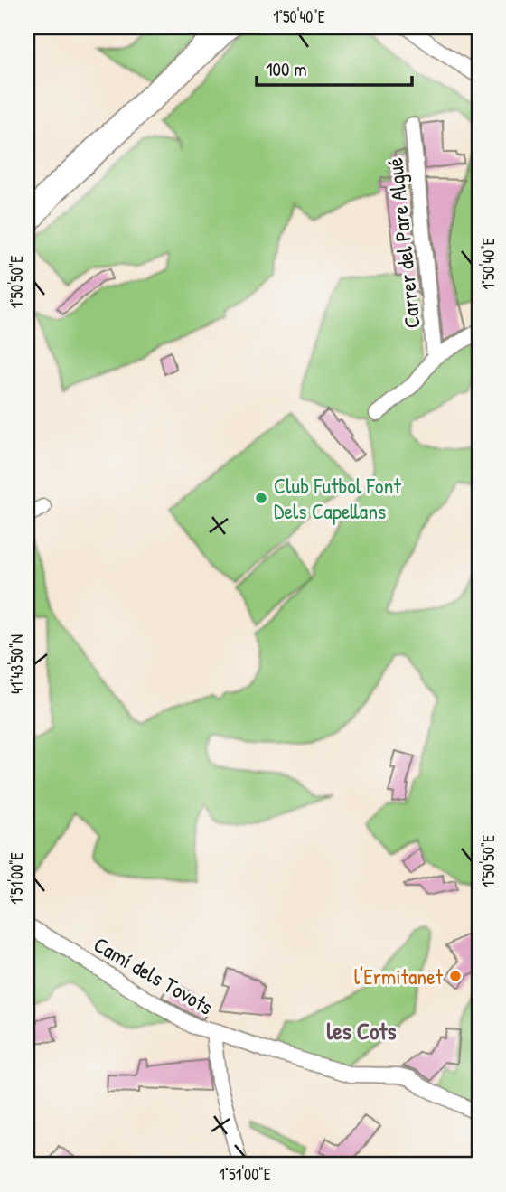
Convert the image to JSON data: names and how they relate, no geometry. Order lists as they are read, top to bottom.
{
  "streets": {
    "street": ["Carrer del Pare Algué", "Camí dels Tovots"]
  },
  "districts": ["les Cots"],
  "places": ["Club Futbol Font Dels Capellans", "l'Ermitanet"],
  "scale_bar": "100 m",
  "coordinates": [
    "1°50'40\"E",
    "1°50'50\"E",
    "41°43'50\"N",
    "1°51'00\"E"
  ]
}
